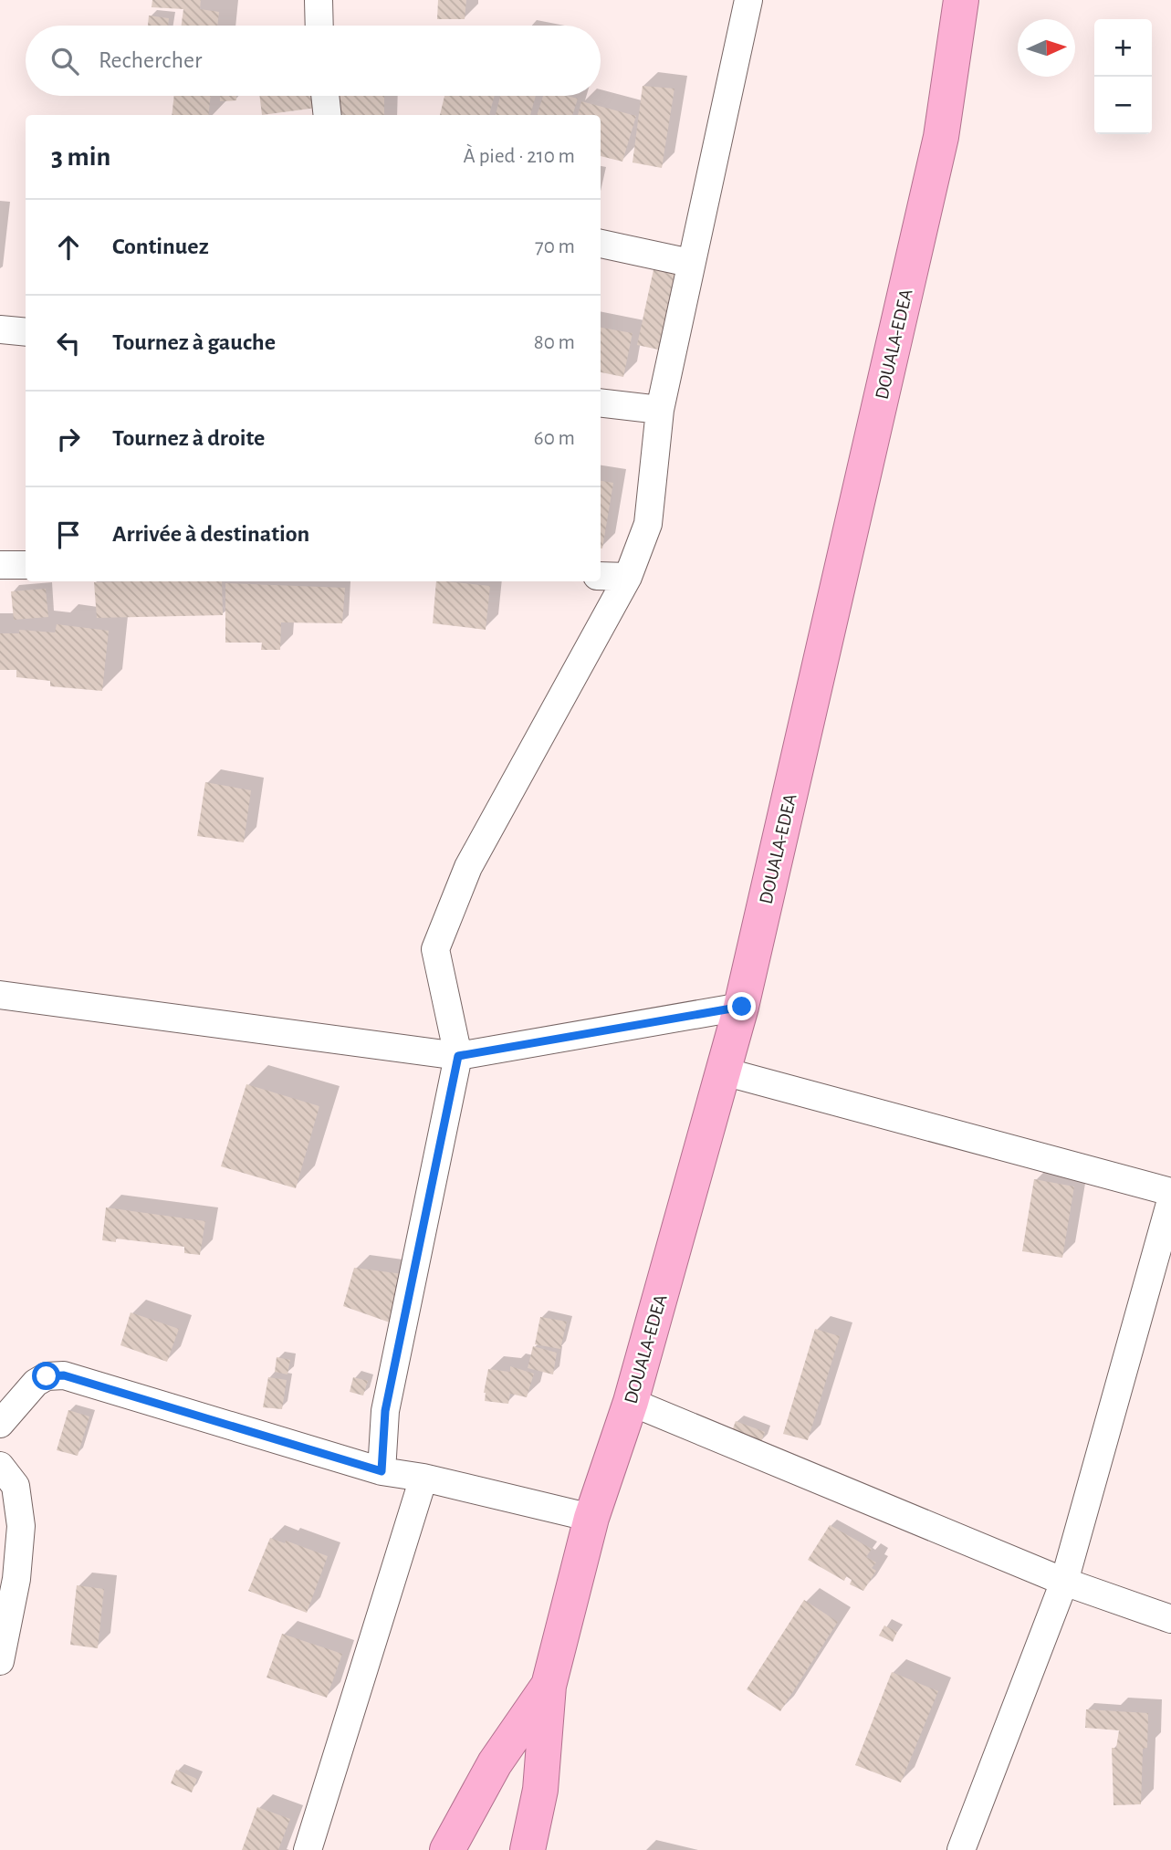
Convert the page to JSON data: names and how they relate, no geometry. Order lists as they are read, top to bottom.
{
  "streets": {
    "highway": ["DOUALA-EDEA"]
  },
  "north": "right",
  "page": {
    "map_buttons": ["+", "−"],
    "search": "Rechercher",
    "heading": ["3 min", "À pied · 210 m"],
    "list": [
      ["Continuez", "70 m"],
      ["Tournez à gauche", "80 m"],
      ["Tournez à droite", "60 m"],
      "Arrivée à destination"
    ]
  }
}
